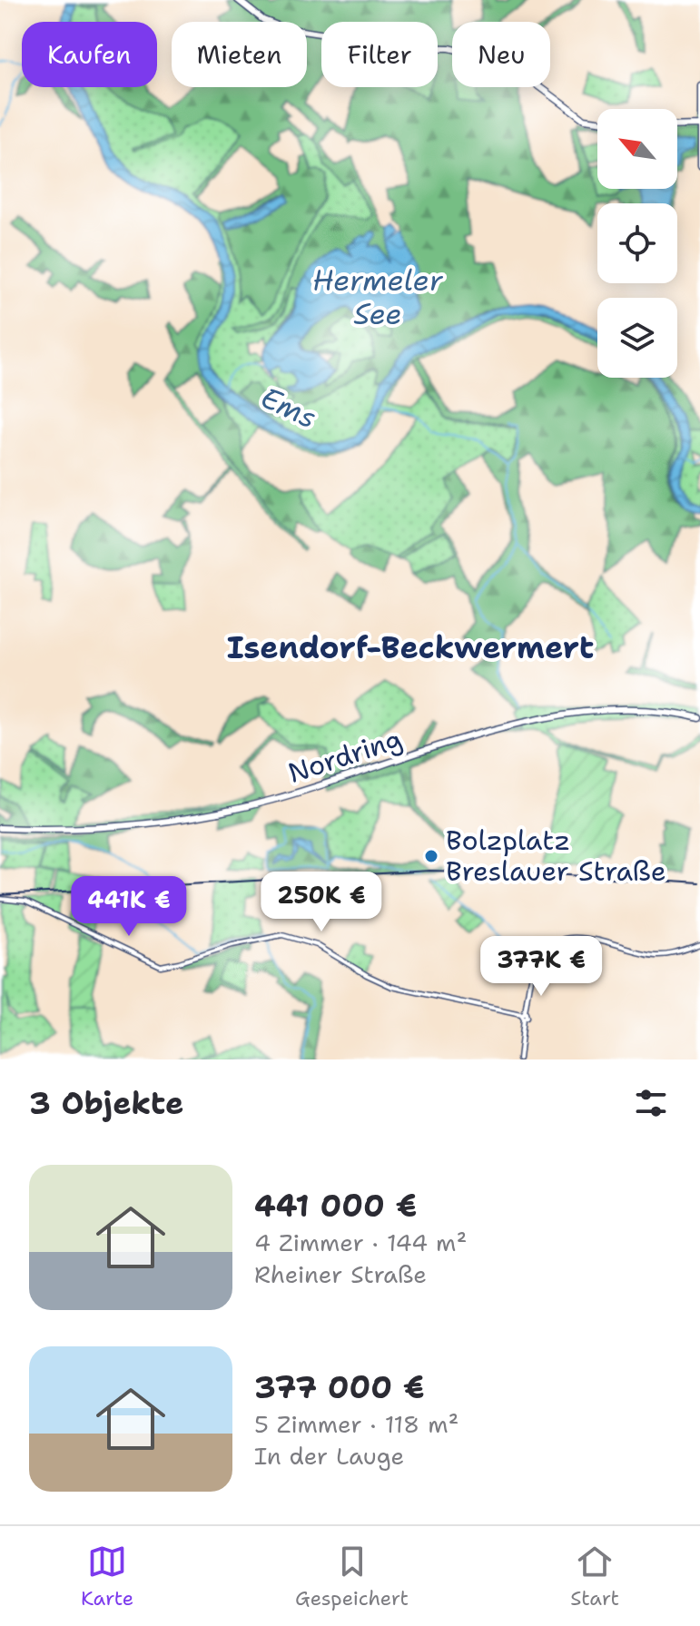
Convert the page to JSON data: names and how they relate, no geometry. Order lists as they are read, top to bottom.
{
  "streets": {
    "main road": ["Nordring"]
  },
  "districts": ["Isendorf-Beckwermert"],
  "water": ["Hermeler See", "Ems"],
  "places": ["Bolzplatz Breslauer Straße"],
  "north": "top left",
  "page": {
    "chip": [
      "Kaufen",
      "Mieten",
      "Filter",
      "Neu"
    ],
    "price": ["250K €", "441K €", "377K €"],
    "heading": "3 Objekte",
    "list": [
      {
        "name": "441 000 €",
        "note": "4 Zimmer · 144 m² · Rheiner Straße"
      },
      {
        "name": "377 000 €",
        "note": "5 Zimmer · 118 m² · In der Lauge"
      }
    ],
    "tabs": ["Karte", "Gespeichert", "Start"]
  }
}
